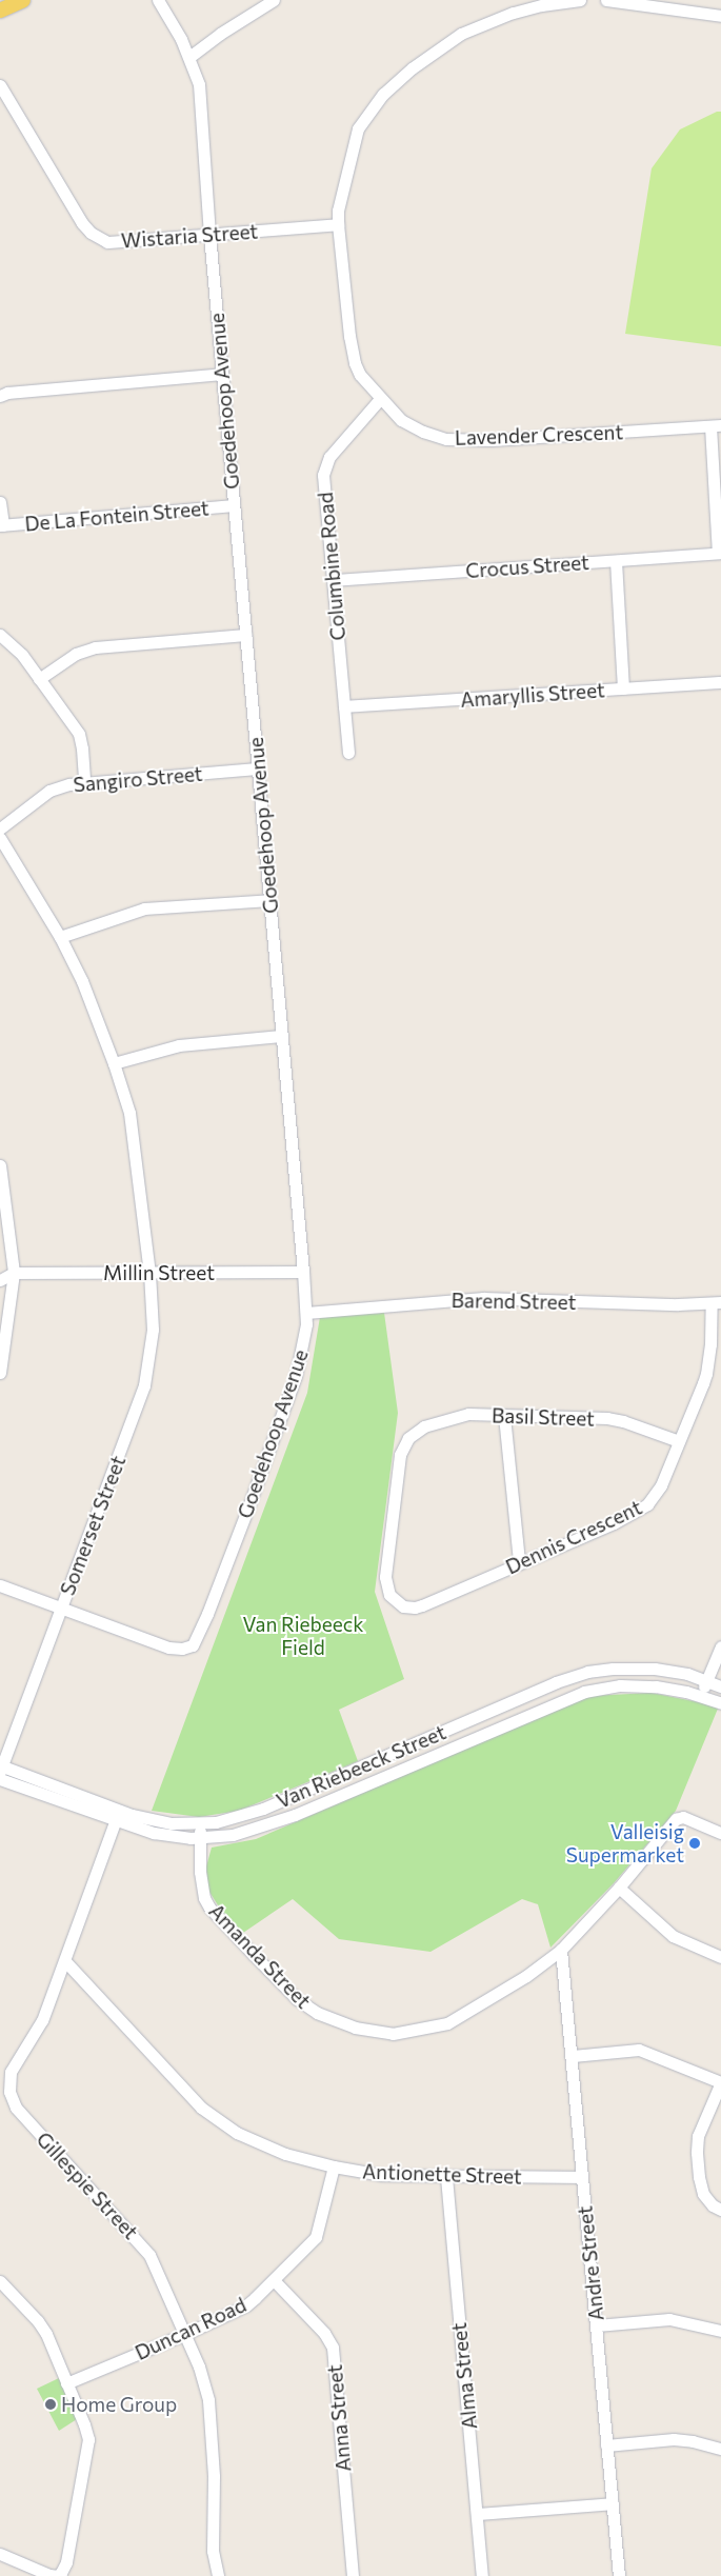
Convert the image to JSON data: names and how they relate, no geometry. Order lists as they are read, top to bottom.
{
  "streets": {
    "street": [
      "Wistaria Street",
      "Goedehoop Avenue",
      "Lavender Crescent",
      "De La Fontein Street",
      "Columbine Road",
      "Crocus Street",
      "Amaryllis Street",
      "Sangiro Street",
      "Millin Street",
      "Barend Street",
      "Basil Street",
      "Somerset Street",
      "Dennis Crescent",
      "Van Riebeeck Street",
      "Amanda Street",
      "Antionette Street",
      "Gillespie Street",
      "Andre Street",
      "Duncan Road",
      "Alma Street",
      "Anna Street"
    ]
  },
  "crossings": [
    ["Wistaria Street", "Goedehoop Avenue"],
    ["Wistaria Street", "Lavender Crescent"],
    ["Goedehoop Avenue", "De La Fontein Street"],
    ["Goedehoop Avenue", "Sangiro Street"],
    ["Goedehoop Avenue", "Millin Street"],
    ["Goedehoop Avenue", "Barend Street"],
    ["Goedehoop Avenue", "Somerset Street"],
    ["Lavender Crescent", "Columbine Road"],
    ["Columbine Road", "Crocus Street"],
    ["Columbine Road", "Amaryllis Street"],
    ["Millin Street", "Somerset Street"],
    ["Barend Street", "Dennis Crescent"],
    ["Basil Street", "Dennis Crescent"],
    ["Somerset Street", "Van Riebeeck Street"],
    ["Van Riebeeck Street", "Amanda Street"],
    ["Van Riebeeck Street", "Gillespie Street"],
    ["Amanda Street", "Andre Street"],
    ["Antionette Street", "Gillespie Street"],
    ["Antionette Street", "Andre Street"],
    ["Antionette Street", "Duncan Road"],
    ["Antionette Street", "Alma Street"],
    ["Gillespie Street", "Duncan Road"],
    ["Duncan Road", "Anna Street"]
  ],
  "parks": ["Van Riebeeck Field"],
  "places": ["Valleisig Supermarket", "Home Group"]
}
